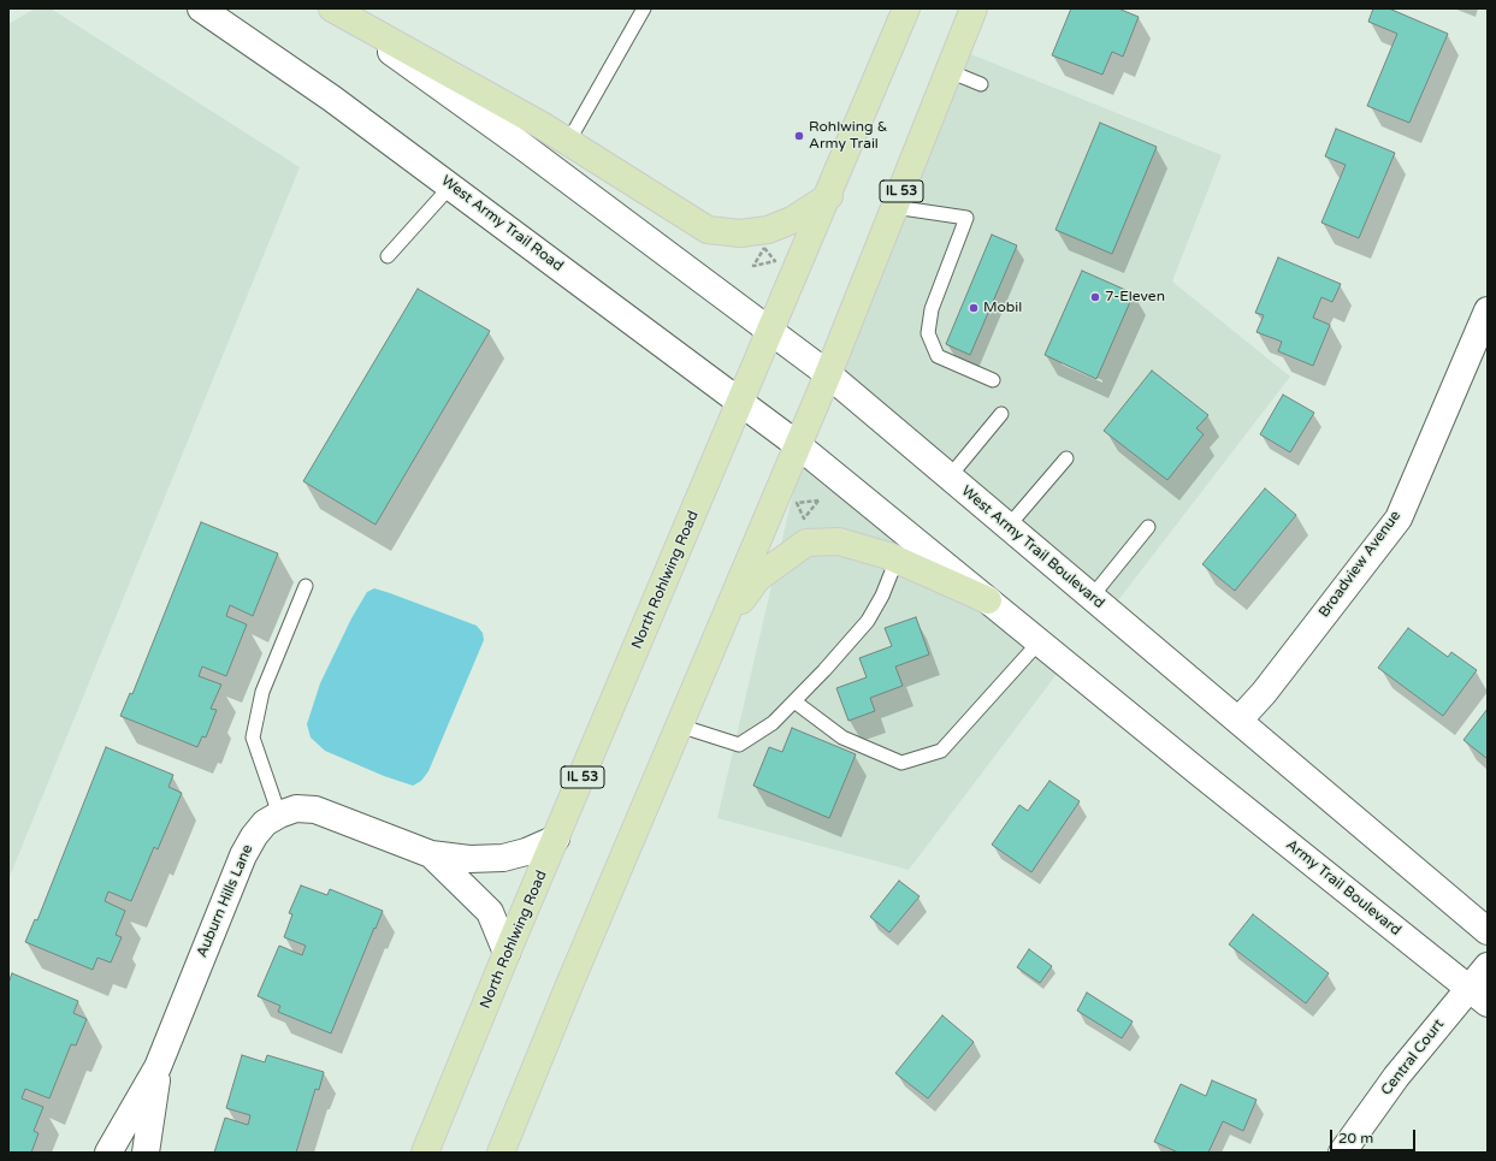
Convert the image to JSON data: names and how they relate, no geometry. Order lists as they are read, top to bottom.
{
  "streets": {
    "main road": [
      "IL 53",
      "West Army Trail Road",
      "West Army Trail Boulevard",
      "Broadview Avenue",
      "North Rohlwing Road",
      "Army Trail Boulevard",
      "Auburn Hills Lane",
      "Central Court"
    ]
  },
  "crossings": [
    ["IL 53", "West Army Trail Road"],
    ["IL 53", "West Army Trail Boulevard"],
    ["West Army Trail Road", "North Rohlwing Road"],
    ["West Army Trail Boulevard", "Broadview Avenue"],
    ["North Rohlwing Road", "Auburn Hills Lane"],
    ["Army Trail Boulevard", "Central Court"]
  ],
  "places": ["Rohlwing & Army Trail", "7-Eleven", "Mobil"],
  "scale_bar": "20 m"
}
